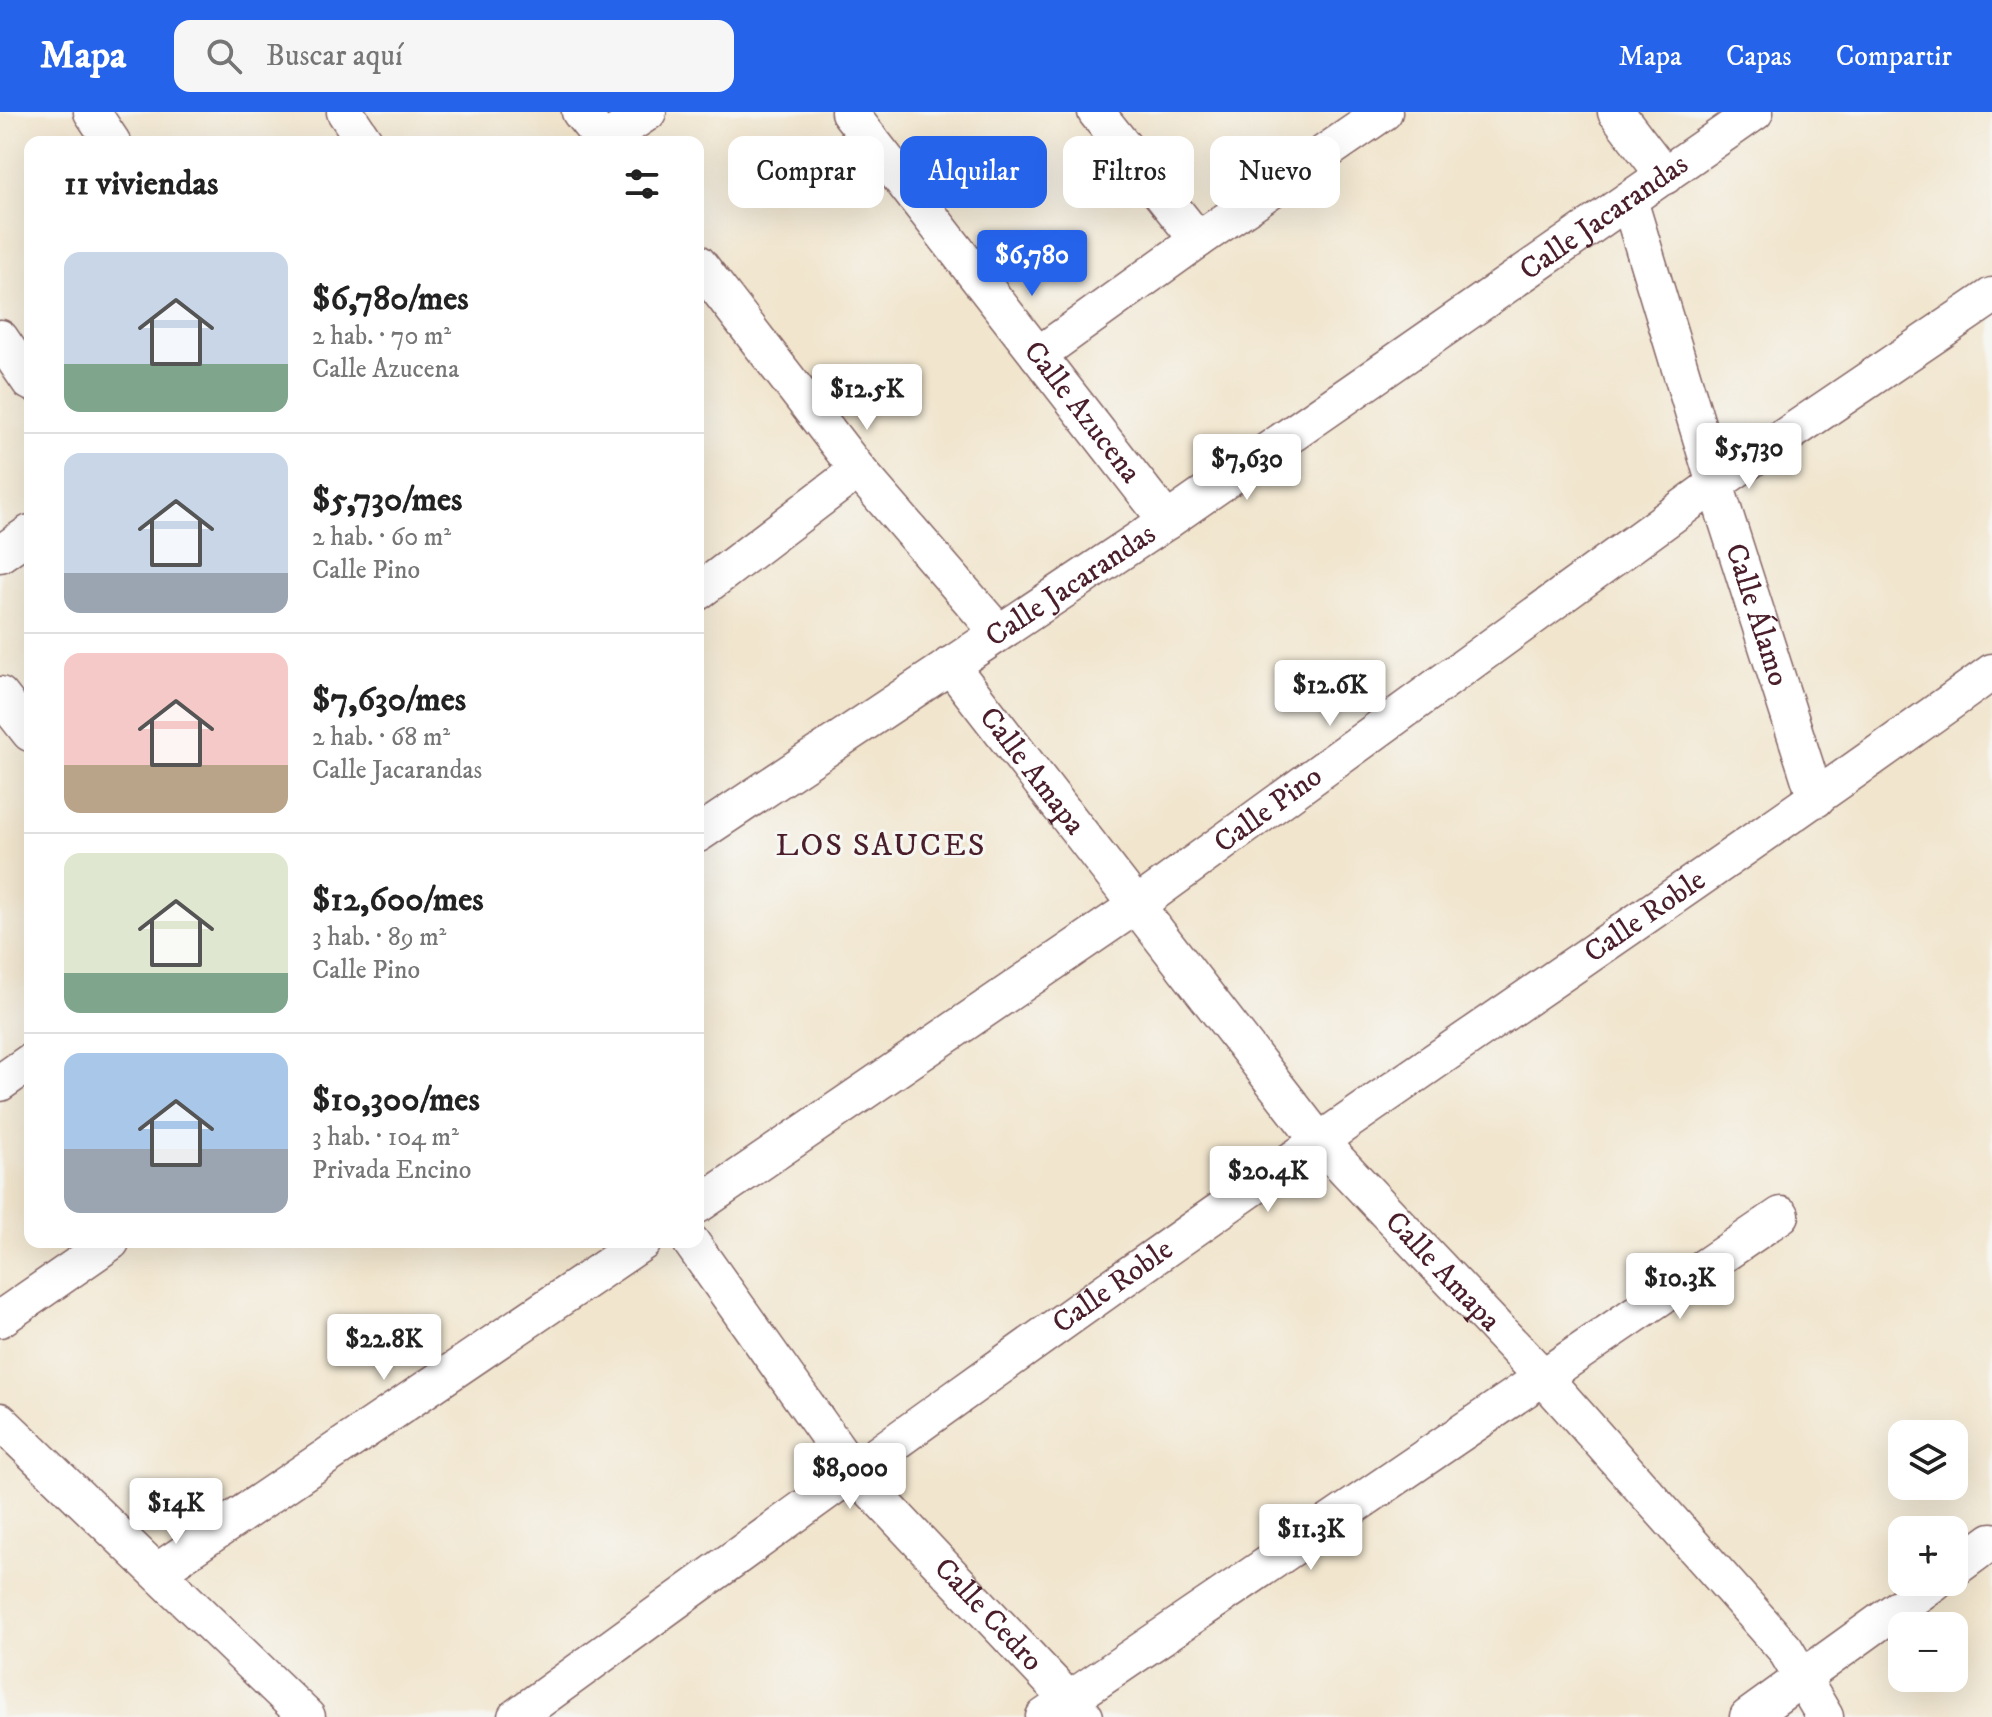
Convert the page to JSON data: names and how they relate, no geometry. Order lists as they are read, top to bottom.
{
  "streets": {
    "street": [
      "Calle Jacarandas",
      "Calle Azucena",
      "Calle Álamo",
      "Calle Amapa",
      "Calle Pino",
      "Calle Roble",
      "Calle Cedro"
    ]
  },
  "crossings": [
    ["Calle Jacarandas", "Calle Azucena"],
    ["Calle Jacarandas", "Calle Álamo"],
    ["Calle Jacarandas", "Calle Amapa"],
    ["Calle Álamo", "Calle Pino"],
    ["Calle Álamo", "Calle Roble"],
    ["Calle Amapa", "Calle Pino"],
    ["Calle Amapa", "Calle Roble"],
    ["Calle Roble", "Calle Cedro"]
  ],
  "districts": ["LOS SAUCES"],
  "page": {
    "header": "Mapa",
    "search": "Buscar aquí",
    "nav": ["Mapa", "Capas", "Compartir"],
    "chip": [
      "Comprar",
      "Alquilar",
      "Filtros",
      "Nuevo"
    ],
    "heading": "11 viviendas",
    "price": [
      "$6,780",
      "$12.5K",
      "$5,730",
      "$7,630",
      "$12.6K",
      "$20.4K",
      "$10.3K",
      "$22.8K",
      "$8,000",
      "$14K",
      "$11.3K"
    ],
    "list": [
      {
        "name": "$6,780/mes",
        "note": "2 hab. · 70 m² · Calle Azucena"
      },
      {
        "name": "$5,730/mes",
        "note": "2 hab. · 60 m² · Calle Pino"
      },
      {
        "name": "$7,630/mes",
        "note": "2 hab. · 68 m² · Calle Jacarandas"
      },
      {
        "name": "$12,600/mes",
        "note": "3 hab. · 89 m² · Calle Pino"
      },
      {
        "name": "$10,300/mes",
        "note": "3 hab. · 104 m² · Privada Encino"
      }
    ],
    "map_buttons": ["+", "−"]
  }
}
